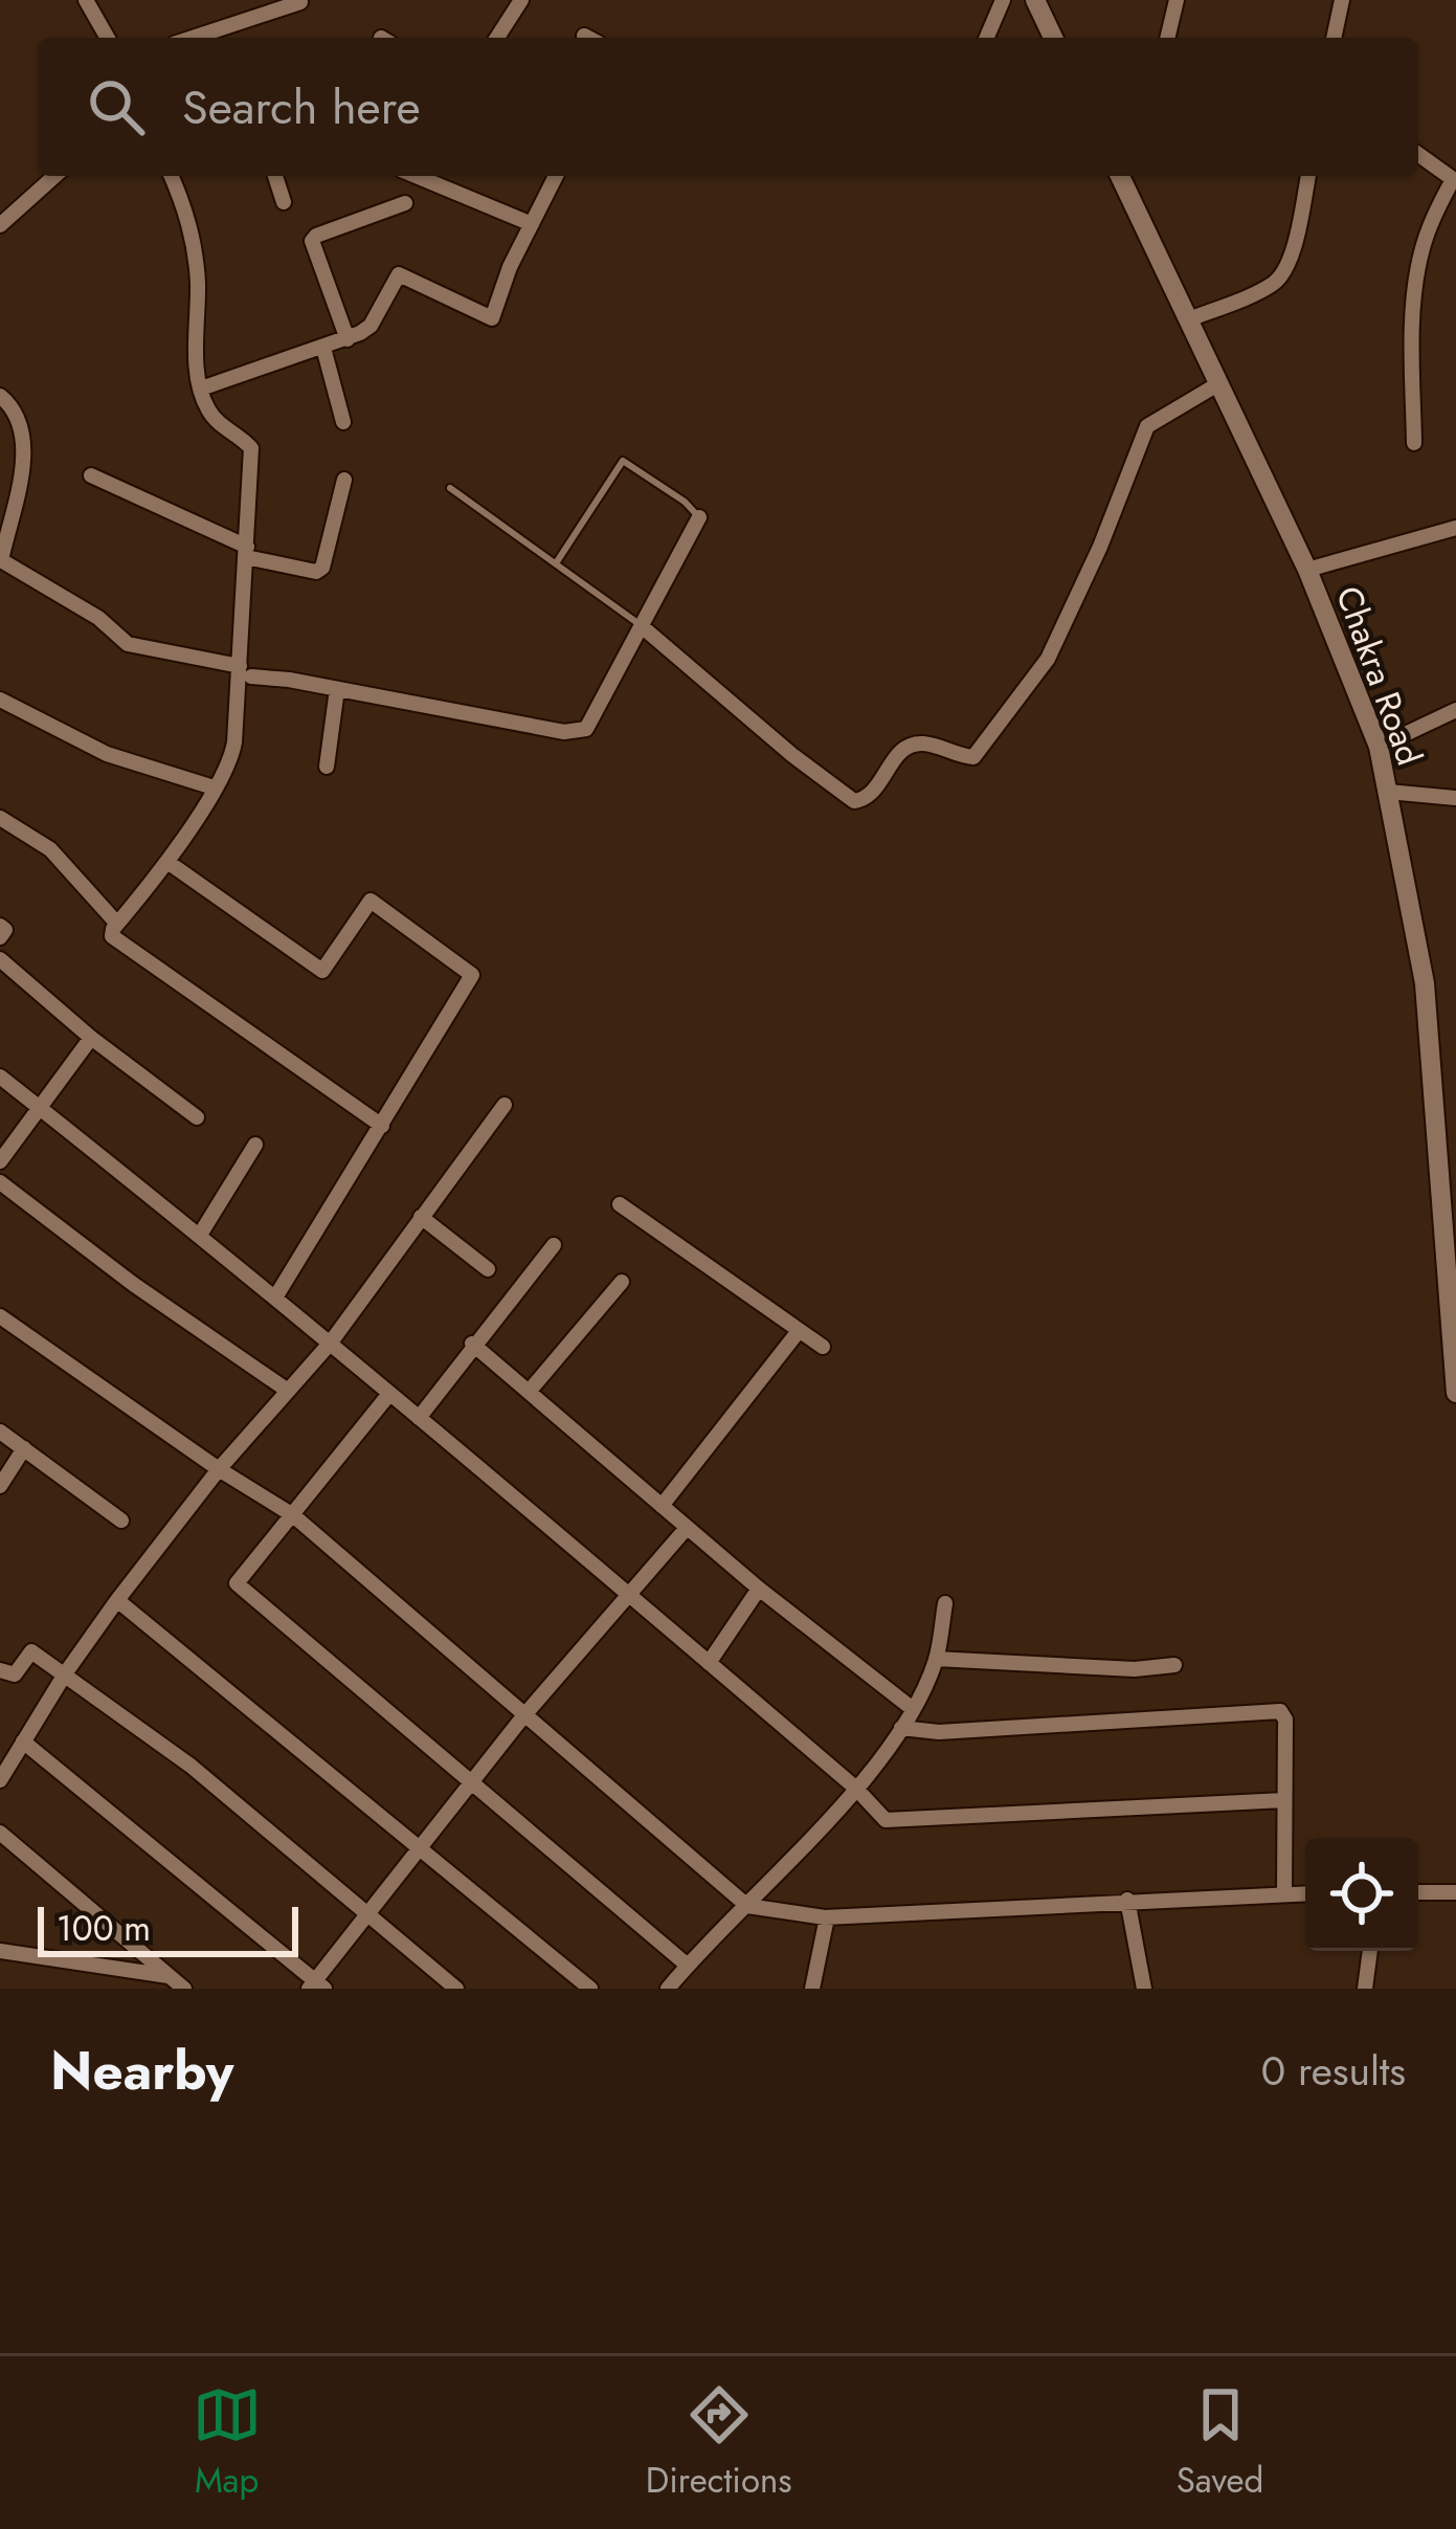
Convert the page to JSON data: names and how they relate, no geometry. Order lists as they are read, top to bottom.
{
  "streets": {
    "main road": ["Chakra Road"]
  },
  "scale_bar": "100 m",
  "page": {
    "search": "Search here",
    "scale": "100 m",
    "heading": ["Nearby", "0 results"],
    "nav": ["Map", "Directions", "Saved"]
  }
}
